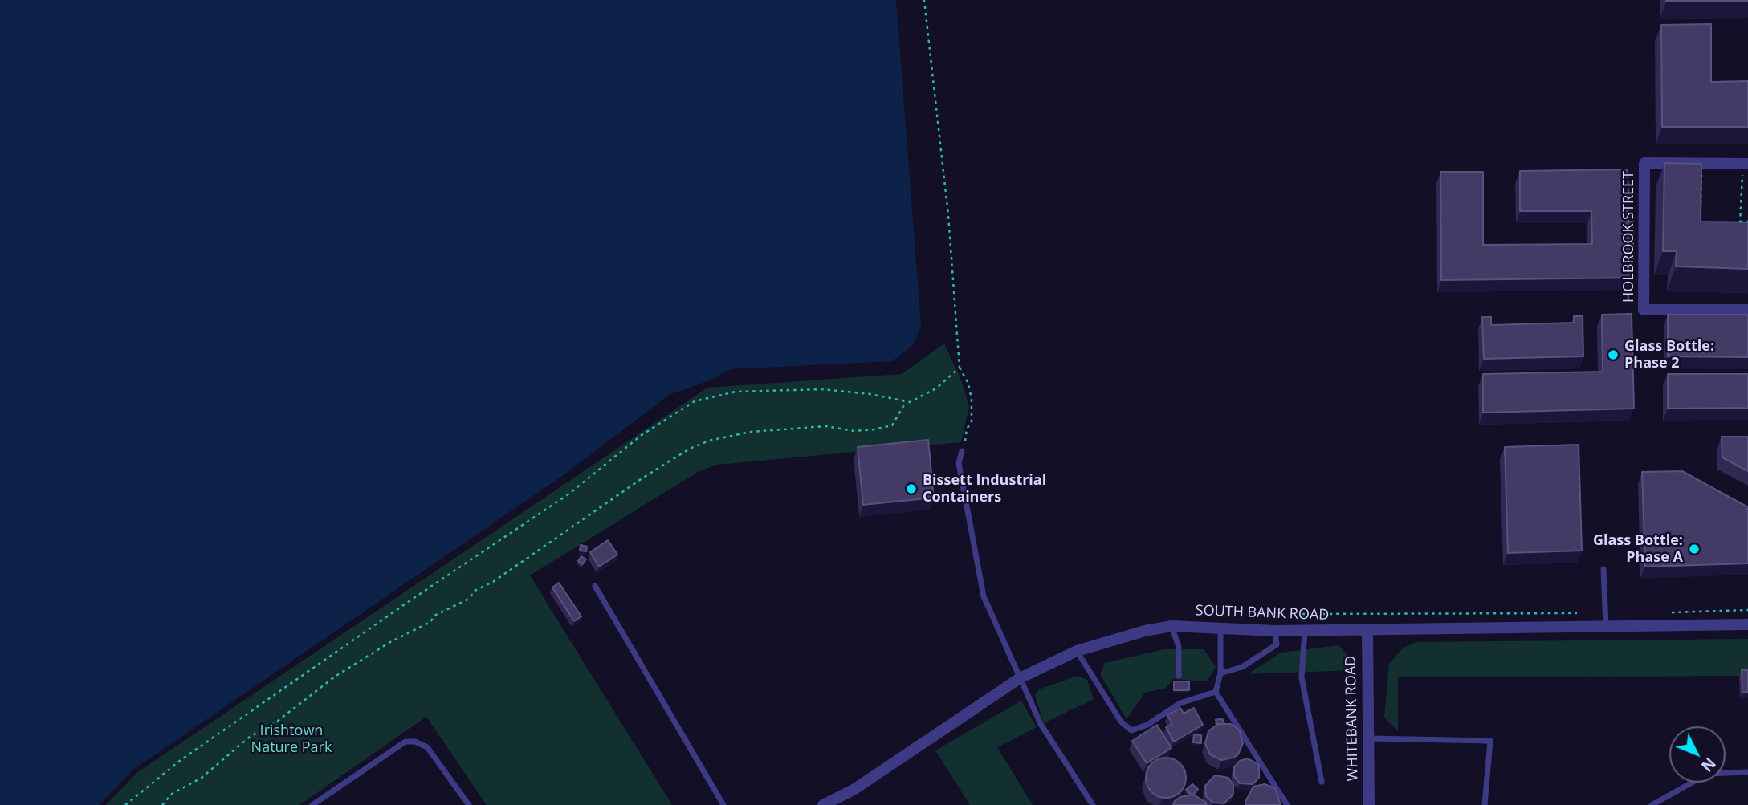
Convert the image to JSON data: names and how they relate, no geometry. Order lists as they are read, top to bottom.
{
  "streets": {
    "street": ["HOLBROOK STREET", "SOUTH BANK ROAD", "WHITEBANK ROAD"]
  },
  "crossings": [
    ["SOUTH BANK ROAD", "WHITEBANK ROAD"]
  ],
  "parks": ["Irishtown Nature Park"],
  "places": ["Glass Bottle: Phase 2", "Bissett Industrial Containers", "Glass Bottle: Phase A"],
  "north": "bottom right"
}
